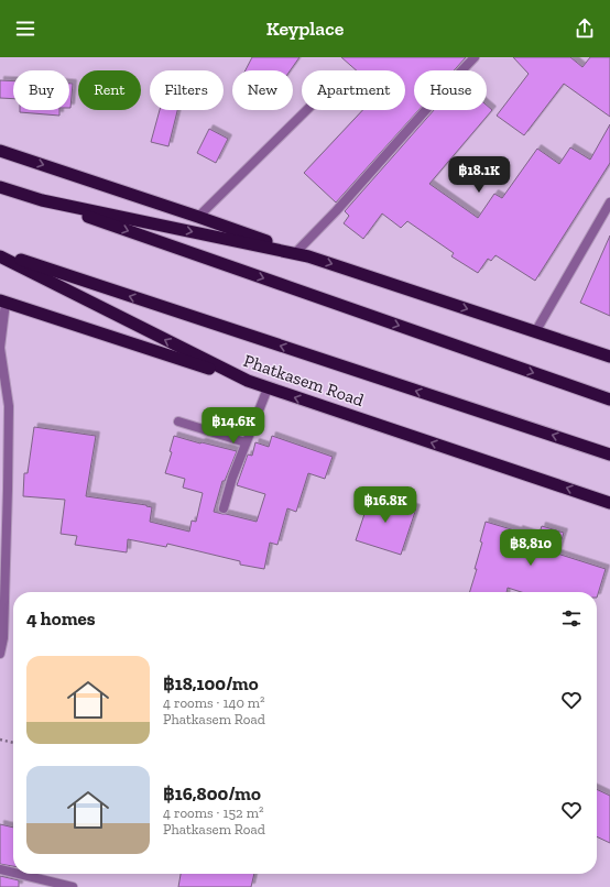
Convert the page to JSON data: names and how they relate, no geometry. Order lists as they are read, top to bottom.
{
  "streets": {
    "highway": ["Phatkasem Road"]
  },
  "page": {
    "header": "Keyplace",
    "chip": [
      "Buy",
      "Rent",
      "Filters",
      "New",
      "Apartment",
      "House"
    ],
    "price": [
      "฿18.1K",
      "฿14.6K",
      "฿16.8K",
      "฿8,810"
    ],
    "heading": "4 homes",
    "list": [
      {
        "name": "฿18,100/mo",
        "note": "4 rooms · 140 m² · Phatkasem Road"
      },
      {
        "name": "฿16,800/mo",
        "note": "4 rooms · 152 m² · Phatkasem Road"
      }
    ]
  }
}
